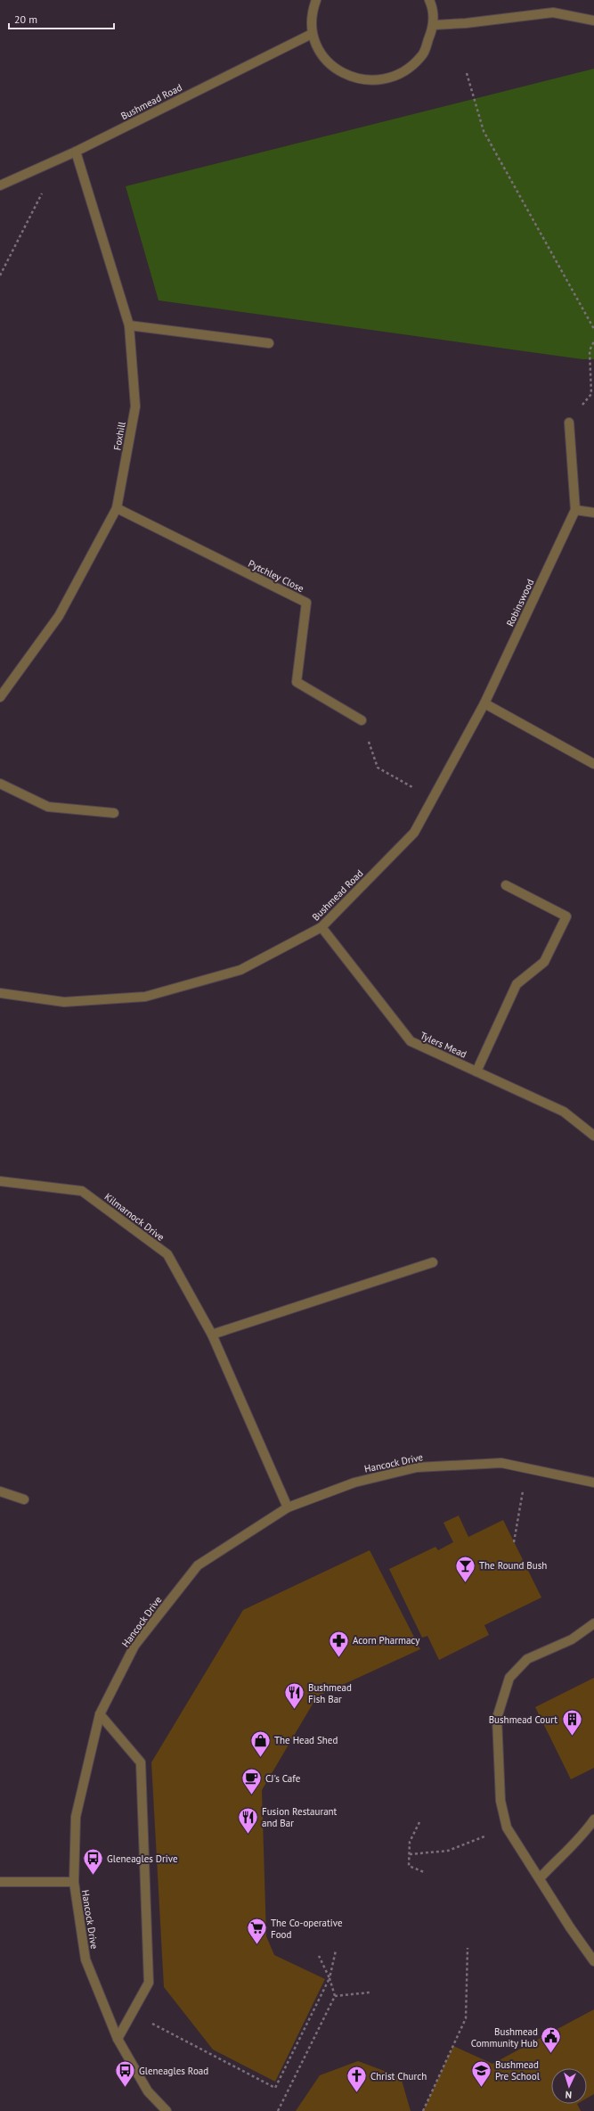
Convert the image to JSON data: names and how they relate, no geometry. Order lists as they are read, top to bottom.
{
  "streets": {
    "street": [
      "Bushmead Road",
      "Foxhill",
      "Pytchley Close",
      "Robinswood",
      "Tylers Mead",
      "Kilmarnock Drive",
      "Hancock Drive"
    ]
  },
  "crossings": [
    ["Bushmead Road", "Foxhill"],
    ["Bushmead Road", "Robinswood"],
    ["Bushmead Road", "Tylers Mead"],
    ["Foxhill", "Pytchley Close"],
    ["Kilmarnock Drive", "Hancock Drive"]
  ],
  "places": {
    "bar": ["The Round Bush"],
    "pharmacy": ["Acorn Pharmacy"],
    "restaurant": ["Bushmead Fish Bar", "Fusion Restaurant and Bar"],
    "building": ["Bushmead Court"],
    "shop": ["The Head Shed"],
    "cafe": ["CJ's Cafe"],
    "bus stop": ["Gleneagles Drive", "Gleneagles Road"],
    "supermarket": ["The Co-operative Food"],
    "public building": ["Bushmead Community Hub"],
    "school or university": ["Bushmead Pre School"],
    "church": ["Christ Church"]
  },
  "scale_bar": "20 m",
  "north": "bottom"
}
